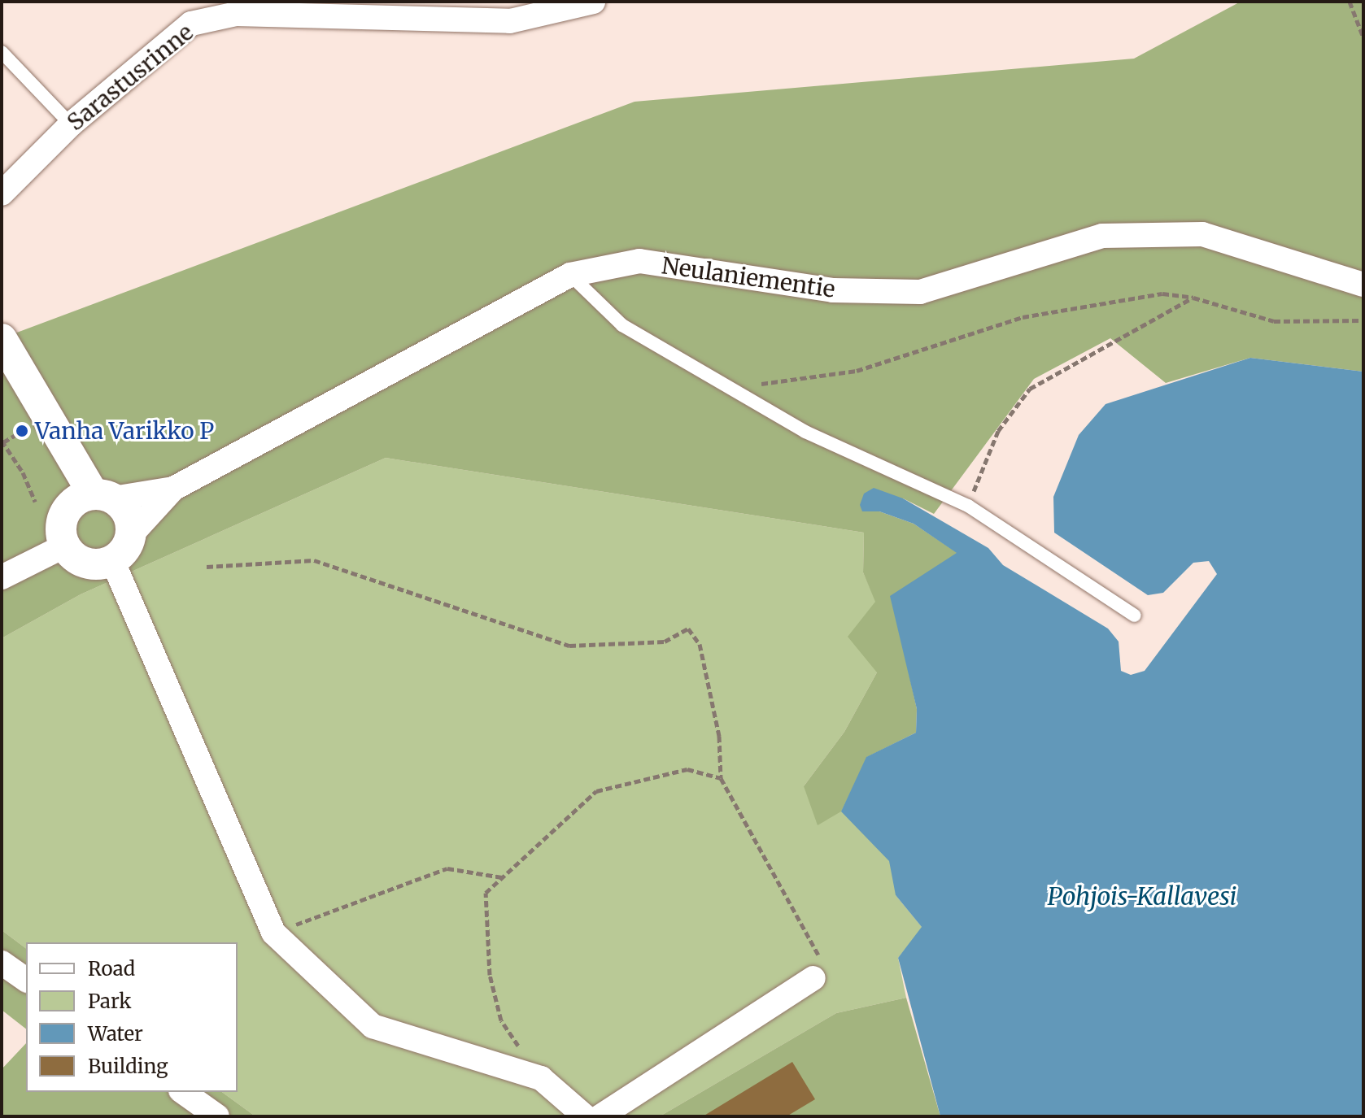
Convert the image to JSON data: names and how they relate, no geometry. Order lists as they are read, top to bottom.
{
  "streets": {
    "street": ["Sarastusrinne", "Neulaniementie"]
  },
  "water": ["Pohjois-Kallavesi"],
  "places": ["Vanha Varikko P"],
  "legend": [
    "Road",
    "Park",
    "Water",
    "Building"
  ]
}
